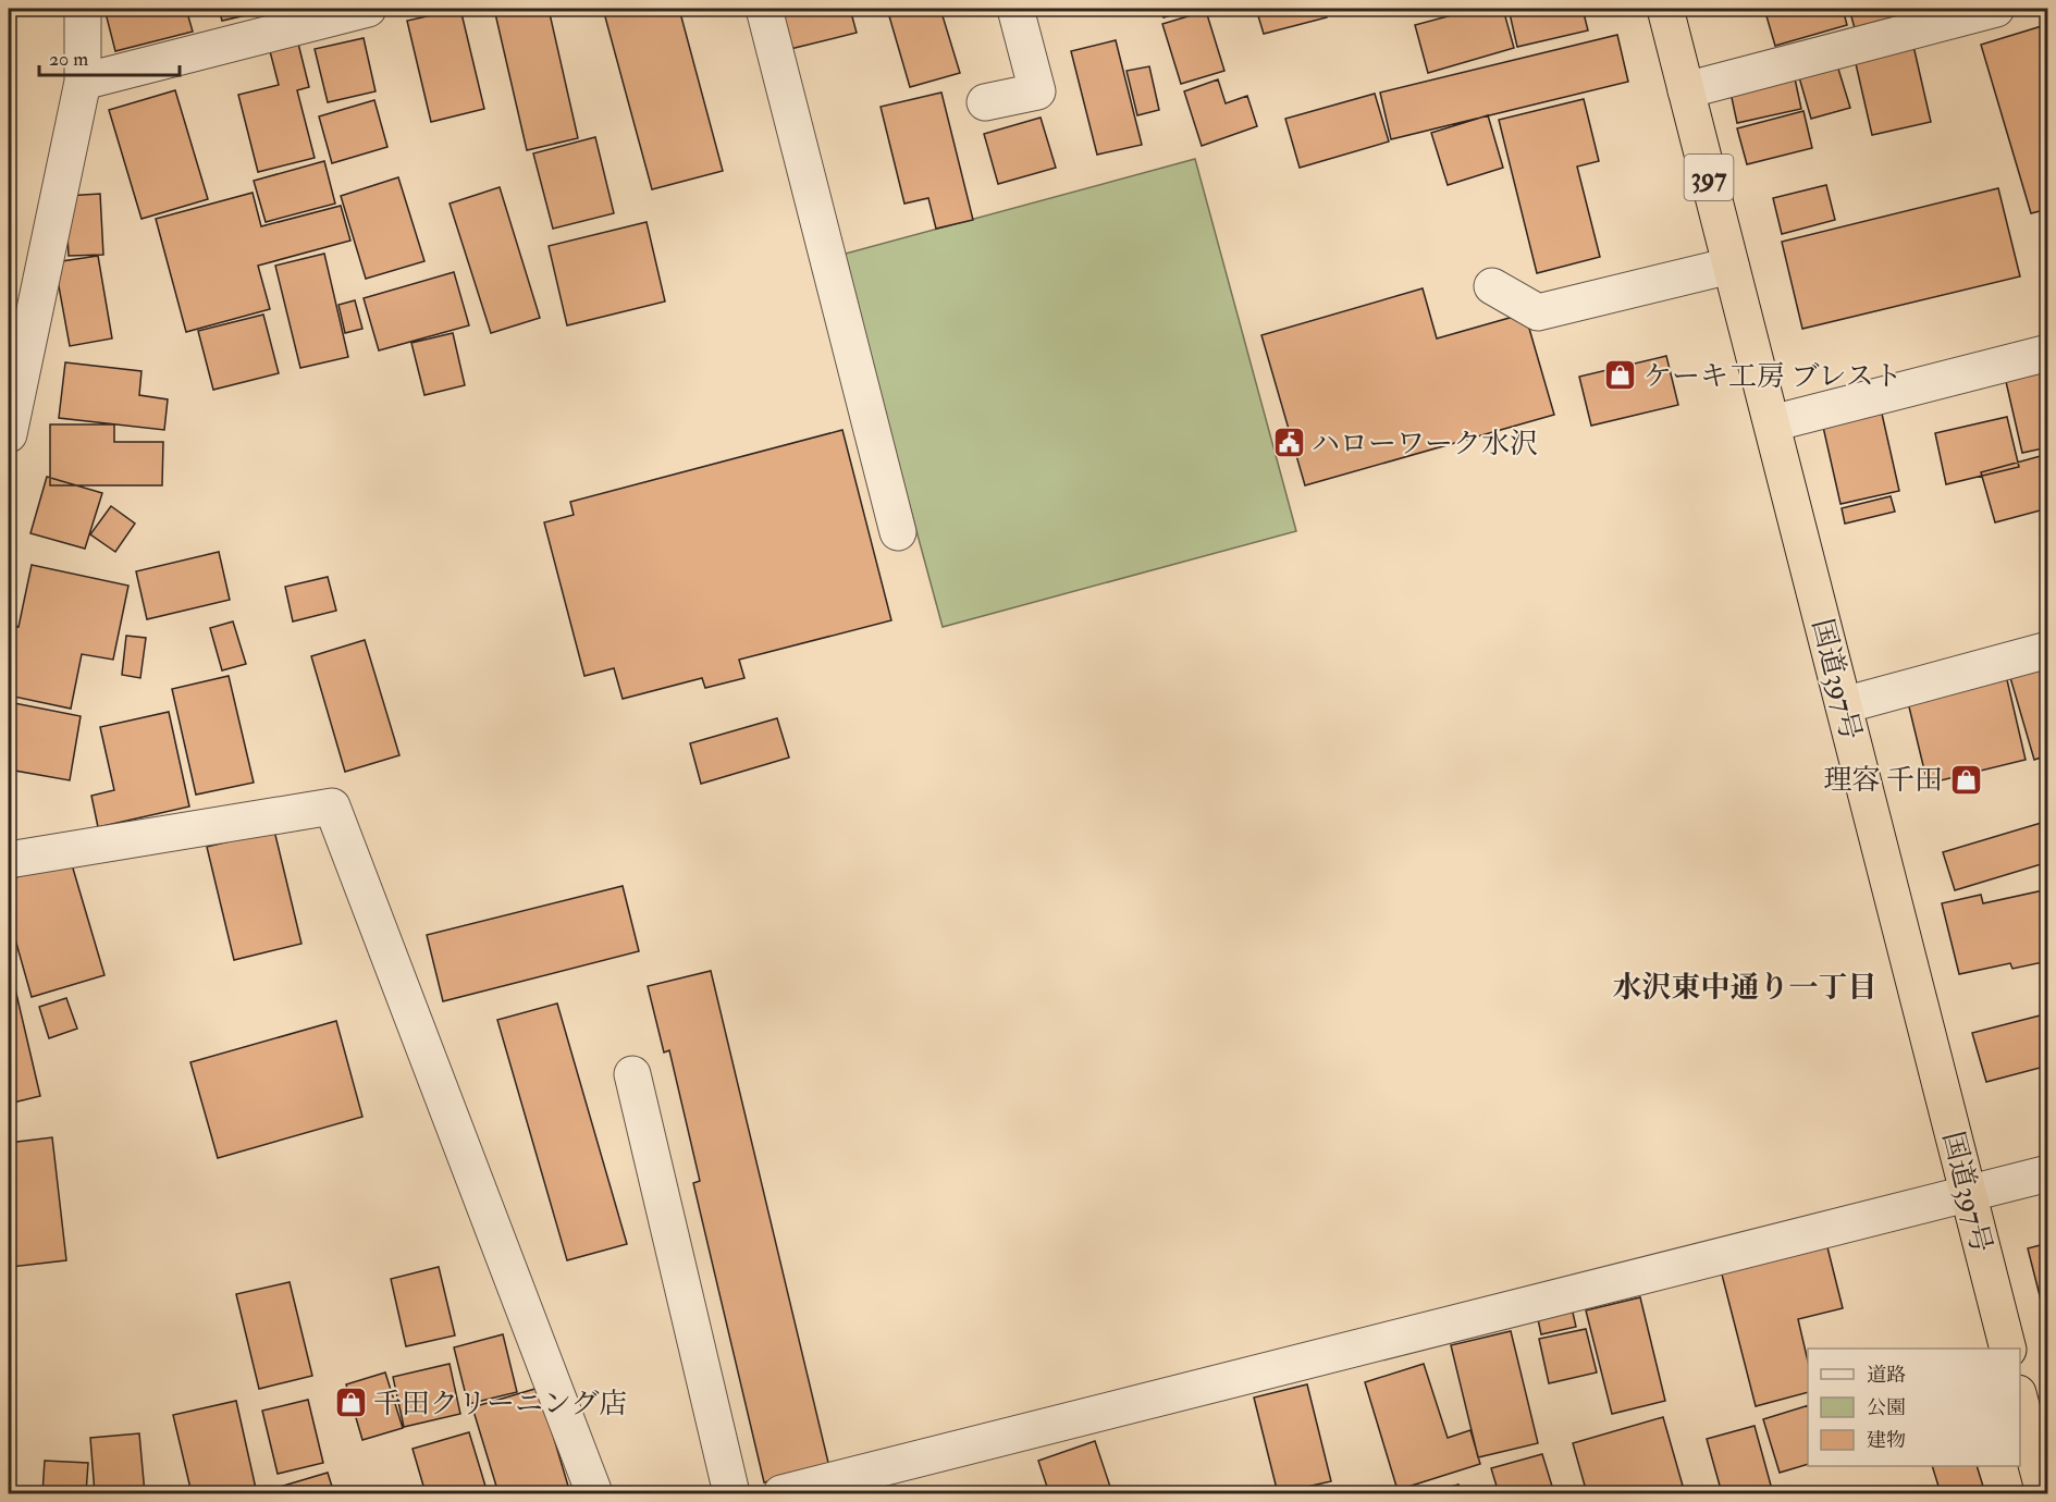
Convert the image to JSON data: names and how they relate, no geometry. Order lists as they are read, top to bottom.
{
  "streets": {
    "highway": ["397", "国道397号"]
  },
  "districts": ["水沢東中通り一丁目"],
  "places": {
    "shop": ["ケーキ工房 ブレスト", "理容 千田", "千田クリーニング店"],
    "public building": ["ハローワーク水沢"]
  },
  "legend": ["道路", "公園", "建物"],
  "scale_bar": "20 m"
}
